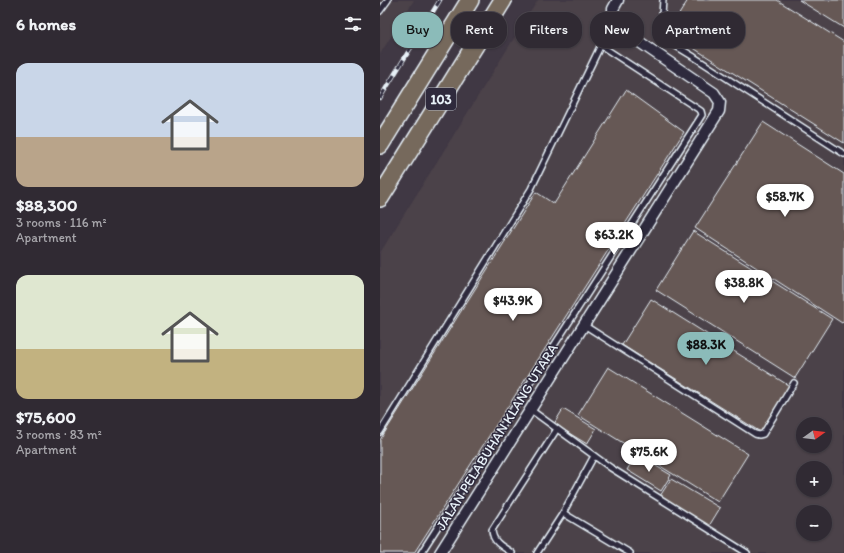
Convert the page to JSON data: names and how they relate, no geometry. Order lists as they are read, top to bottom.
{
  "streets": {
    "main road": ["103"],
    "street": ["JALAN PELABUHAN KLANG UTARA"]
  },
  "north": "right",
  "page": {
    "heading": "6 homes",
    "chip": [
      "Buy",
      "Rent",
      "Filters",
      "New",
      "Apartment"
    ],
    "list": [
      {
        "name": "$88,300",
        "note": "3 rooms · 116 m² · Apartment"
      },
      {
        "name": "$75,600",
        "note": "3 rooms · 83 m² · Apartment"
      }
    ],
    "price": [
      "$58.7K",
      "$63.2K",
      "$38.8K",
      "$43.9K",
      "$88.3K",
      "$75.6K"
    ],
    "map_buttons": ["+", "−"]
  }
}
